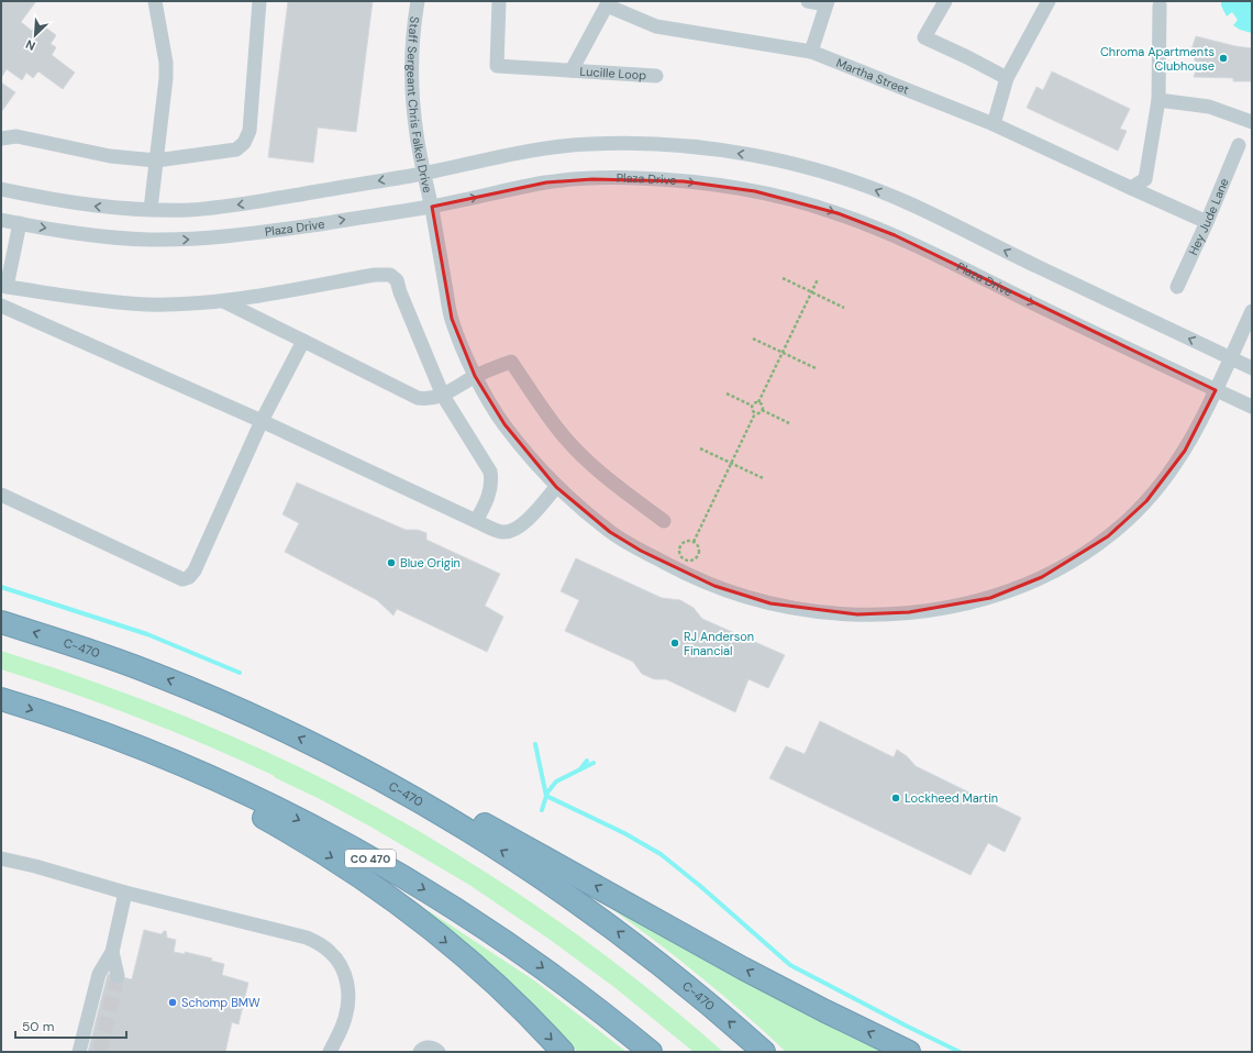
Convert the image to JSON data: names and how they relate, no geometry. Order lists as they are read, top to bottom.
{
  "streets": {
    "highway": ["C-470", "CO 470"],
    "street": [
      "Lucille Loop",
      "Martha Street",
      "Staff Sergeant Chris Falkel Drive",
      "Plaza Drive",
      "Hey Jude Lane"
    ]
  },
  "crossings": [
    ["Lucille Loop", "Martha Street"],
    ["Martha Street", "Hey Jude Lane"],
    ["Staff Sergeant Chris Falkel Drive", "Plaza Drive"]
  ],
  "places": [
    "Chroma Apartments Clubhouse",
    "Blue Origin",
    "RJ Anderson Financial",
    "Lockheed Martin",
    "Schomp BMW"
  ],
  "scale_bar": "50 m",
  "north": "bottom left"
}
